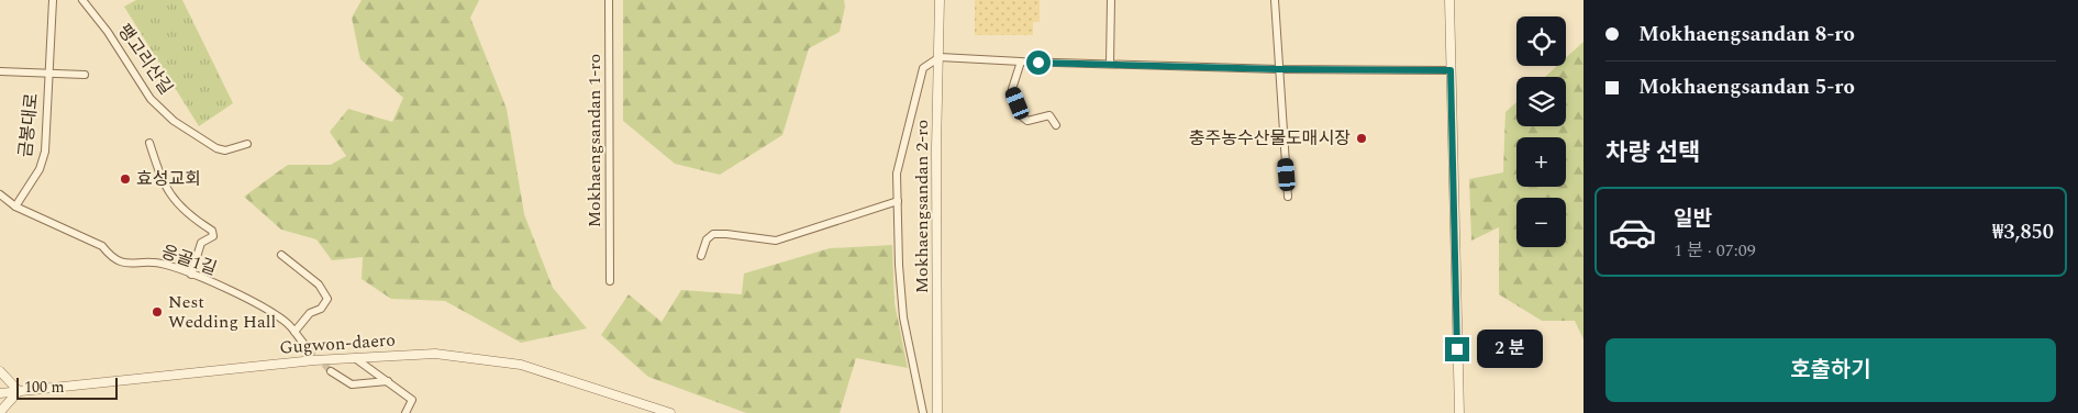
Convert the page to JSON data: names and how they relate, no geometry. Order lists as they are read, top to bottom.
{
  "streets": {
    "street": [
      "팽고리산길",
      "금봉대로",
      "Mokhaengsandan 1-ro",
      "Mokhaengsandan 2-ro",
      "응골1길",
      "Gugwon-daero"
    ]
  },
  "crossings": [
    ["금봉대로", "응골1길"]
  ],
  "places": ["충주농수산물도매시장", "효성교회", "Nest Wedding Hall"],
  "scale_bar": "100 m",
  "page": {
    "banner": ["Mokhaengsandan 8-ro", "Mokhaengsandan 5-ro"],
    "map_buttons": ["+", "−"],
    "heading": "차량 선택",
    "list": [
      {
        "name": "일반",
        "note": "1 분 · 07:09",
        "value": "₩3,850"
      }
    ],
    "buttons": "호출하기",
    "bubble": "2 분",
    "scale": "100 m"
  }
}
